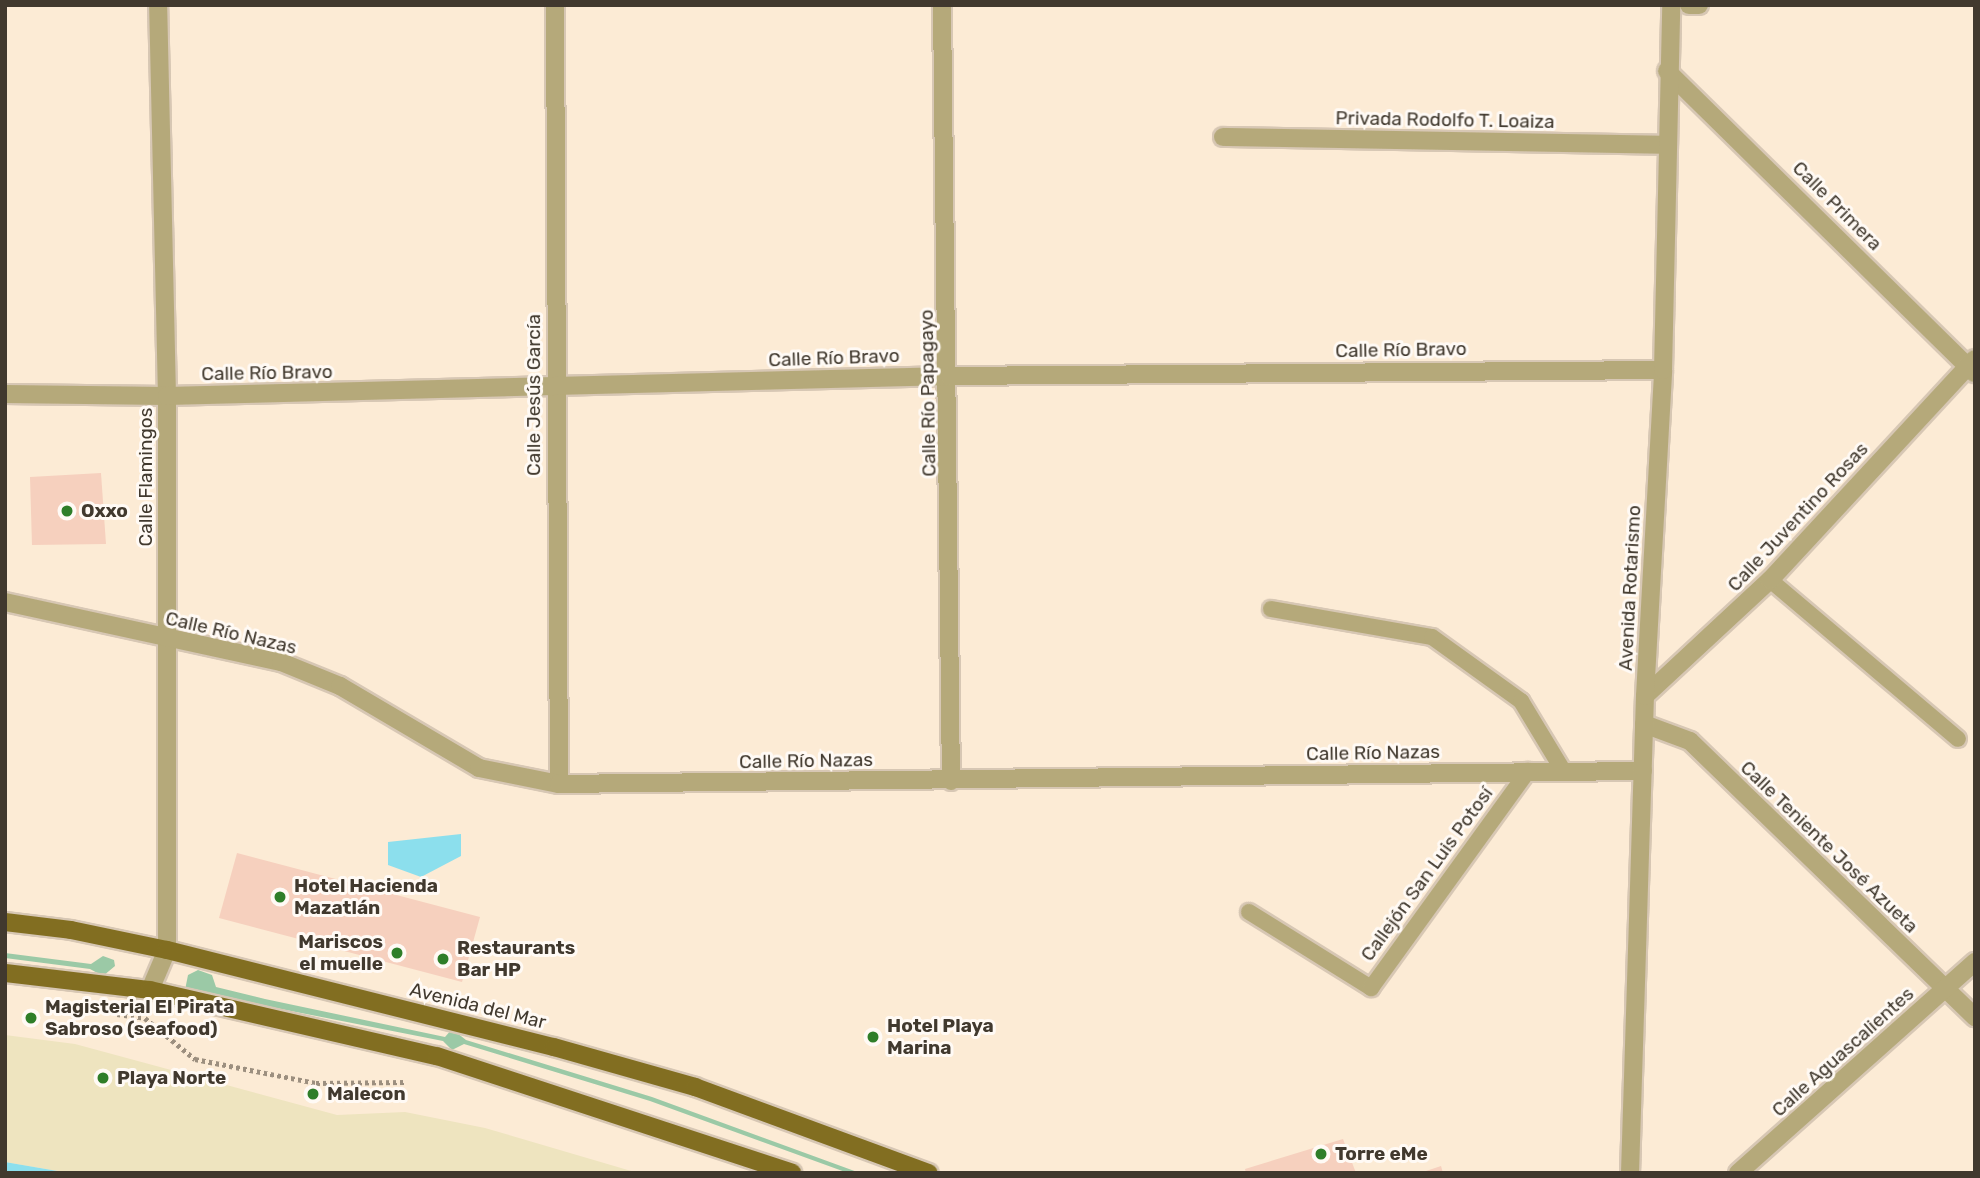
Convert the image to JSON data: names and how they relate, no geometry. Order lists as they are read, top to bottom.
{
  "streets": {
    "main road": ["Avenida del Mar"],
    "street": [
      "Privada Rodolfo T. Loaiza",
      "Calle Primera",
      "Calle Río Bravo",
      "Calle Río Papagayo",
      "Calle Jesús García",
      "Calle Flamingos",
      "Calle Juventino Rosas",
      "Avenida Rotarismo",
      "Calle Río Nazas",
      "Calle Teniente José Azueta",
      "Calle Aguascalientes"
    ],
    "lane": ["Callejón San Luis Potosí"]
  },
  "crossings": [
    ["Privada Rodolfo T. Loaiza", "Avenida Rotarismo"],
    ["Calle Primera", "Calle Juventino Rosas"],
    ["Calle Primera", "Avenida Rotarismo"],
    ["Calle Río Bravo", "Calle Río Papagayo"],
    ["Calle Río Bravo", "Calle Jesús García"],
    ["Calle Río Bravo", "Calle Flamingos"],
    ["Calle Río Bravo", "Avenida Rotarismo"],
    ["Calle Río Papagayo", "Calle Río Nazas"],
    ["Calle Jesús García", "Calle Río Nazas"],
    ["Calle Flamingos", "Calle Río Nazas"],
    ["Calle Flamingos", "Avenida del Mar"],
    ["Calle Juventino Rosas", "Avenida Rotarismo"],
    ["Avenida Rotarismo", "Calle Río Nazas"],
    ["Avenida Rotarismo", "Calle Teniente José Azueta"],
    ["Calle Río Nazas", "Callejón San Luis Potosí"],
    ["Calle Teniente José Azueta", "Calle Aguascalientes"]
  ],
  "places": [
    "Oxxo",
    "Hotel Hacienda Mazatlán",
    "Mariscos el muelle",
    "Restaurants Bar HP",
    "Magisterial El Pirata Sabroso (seafood)",
    "Hotel Playa Marina",
    "Playa Norte",
    "Malecon",
    "Torre eMe"
  ]
}
